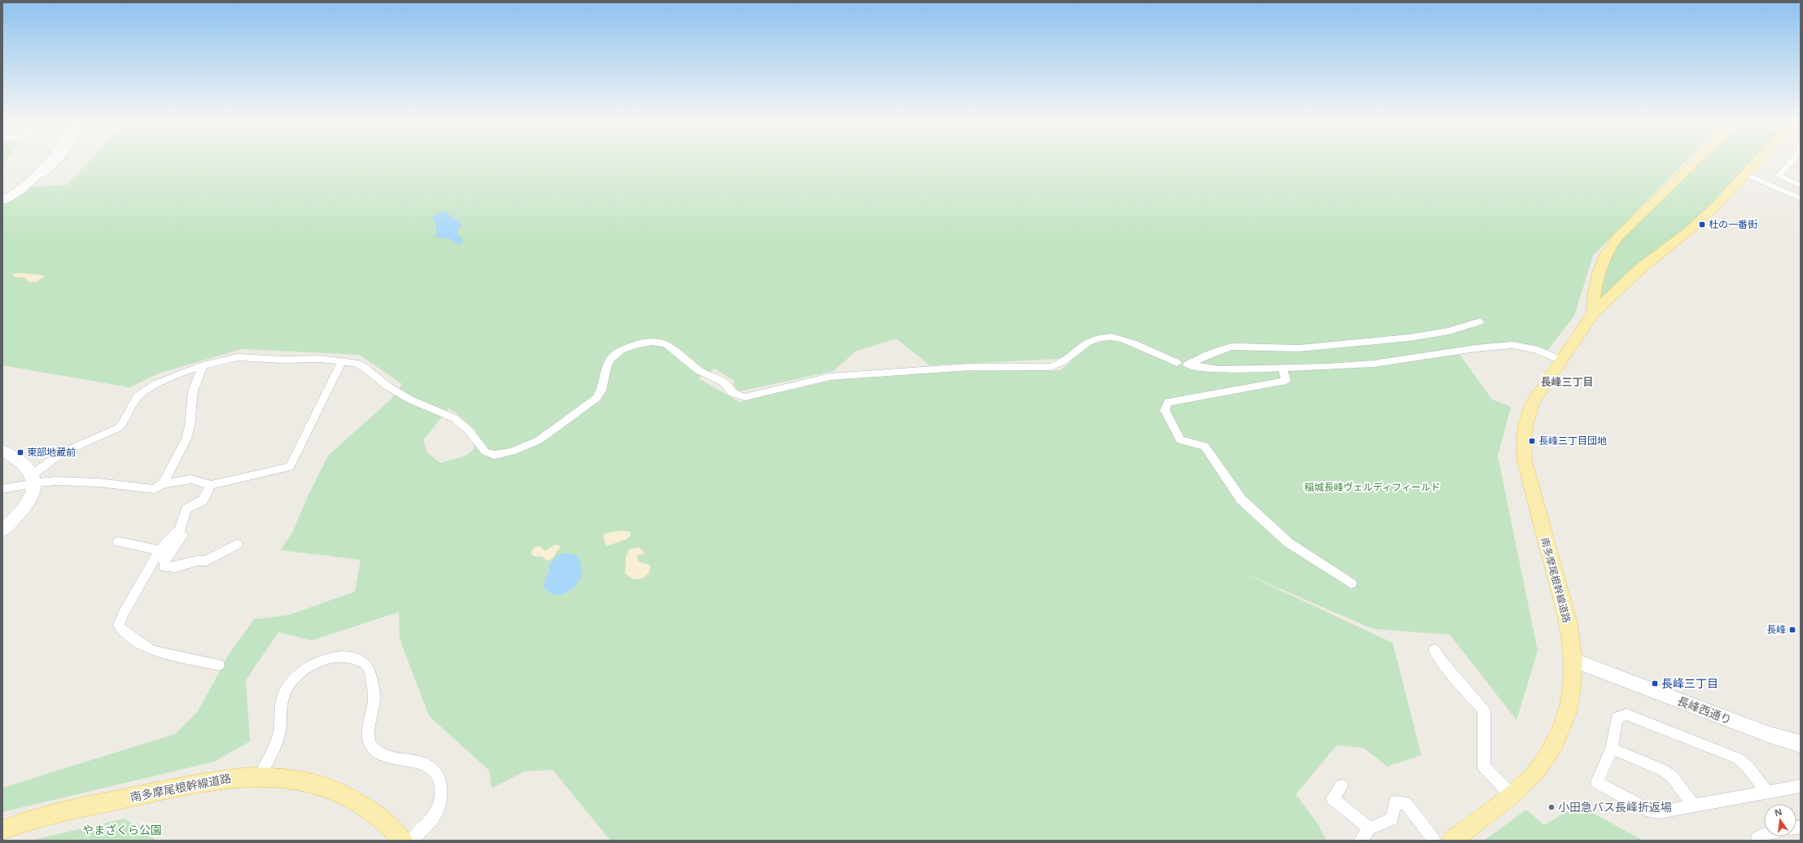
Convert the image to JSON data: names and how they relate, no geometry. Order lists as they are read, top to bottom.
{
  "streets": {
    "main road": ["南多摩尾根幹線道路", "長峰西通り"]
  },
  "crossings": [
    ["南多摩尾根幹線道路", "長峰西通り"]
  ],
  "districts": ["長峰三丁目"],
  "parks": ["稲城長峰ヴェルディフィールド", "やまざくら公園"],
  "places": {
    "transit": [
      "杜の一番街",
      "長峰三丁目団地",
      "東部地蔵前",
      "長峰",
      "長峰三丁目"
    ],
    "other": ["小田急バス長峰折返場"]
  },
  "north": "top"
}
